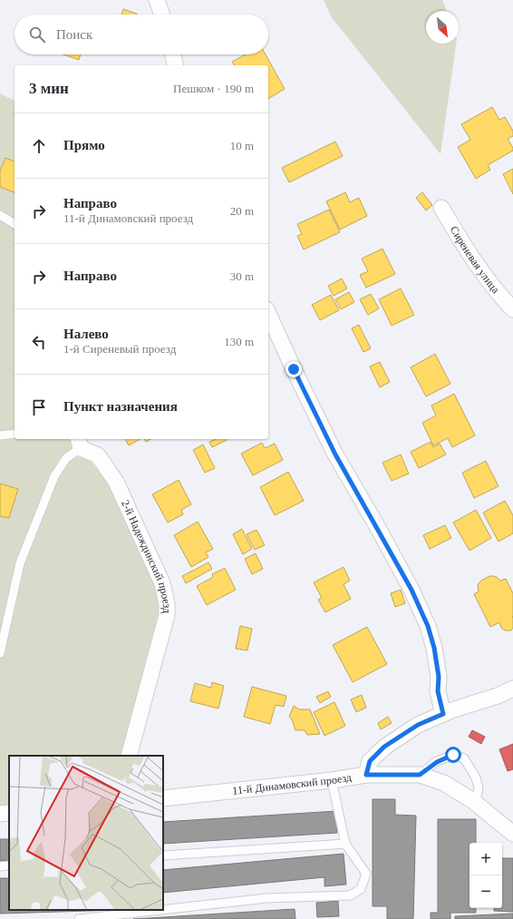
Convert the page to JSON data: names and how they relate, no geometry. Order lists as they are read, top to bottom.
{
  "streets": {
    "street": ["Сиреневая улица", "2-й Надеждинский проезд", "11-й Динамовский проезд"]
  },
  "north": "bottom right",
  "page": {
    "search": "Поиск",
    "heading": ["3 мин", "Пешком · 190 m"],
    "list": [
      ["Прямо", "10 m"],
      ["Направо", "11-й Динамовский проезд", "20 m"],
      ["Направо", "30 m"],
      ["Налево", "1-й Сиреневый проезд", "130 m"],
      "Пункт назначения"
    ],
    "map_buttons": ["+", "−"]
  }
}
